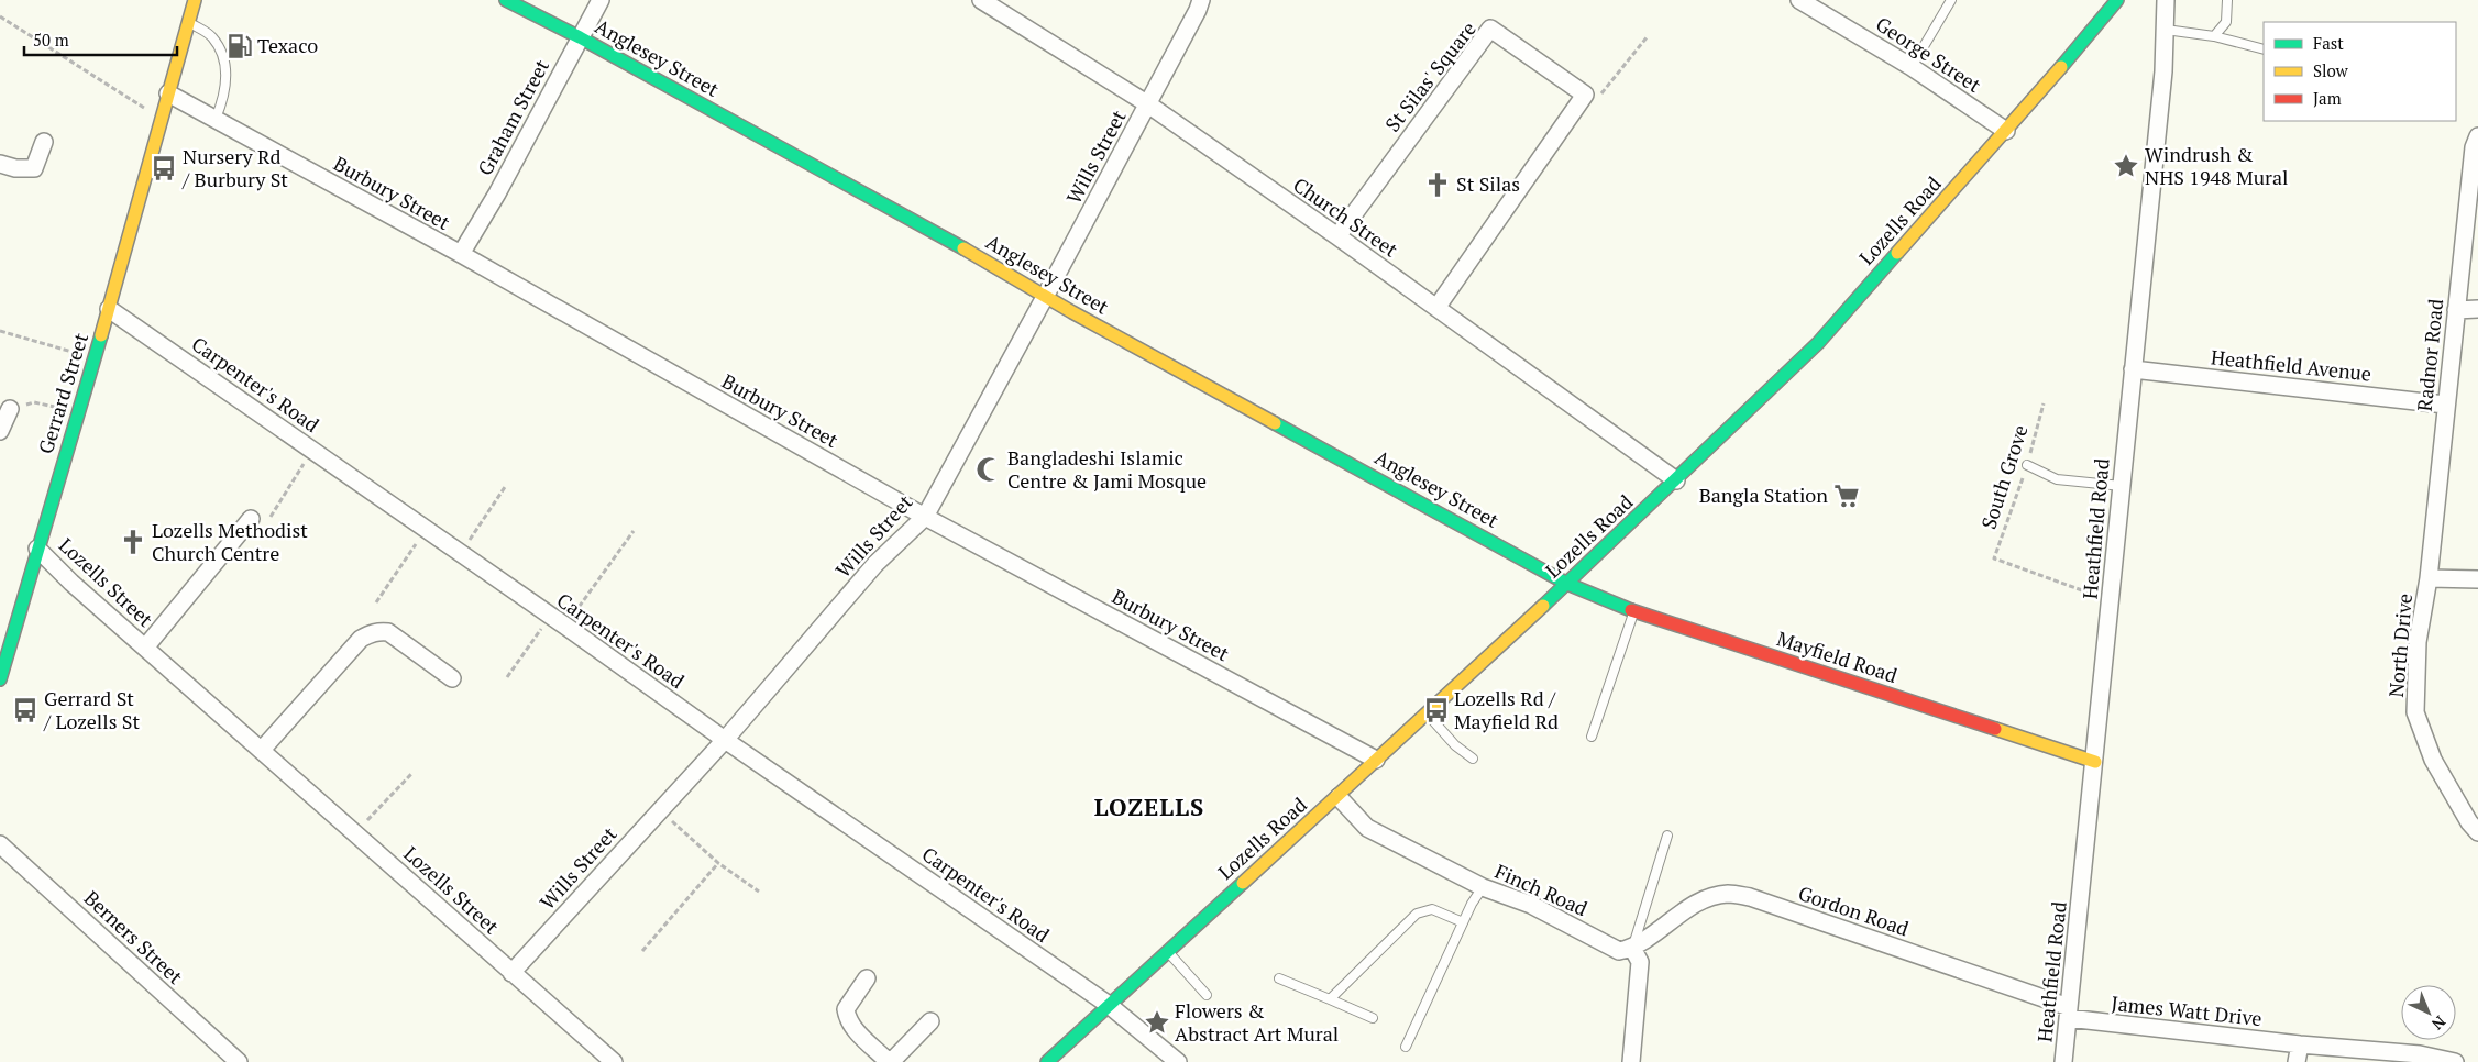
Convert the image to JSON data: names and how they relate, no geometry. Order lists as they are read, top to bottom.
{
  "streets": {
    "main road": [
      "Anglesey Street",
      "Lozells Road",
      "Gerrard Street",
      "Mayfield Road"
    ],
    "street": [
      "George Street",
      "St Silas' Square",
      "Graham Street",
      "Wills Street",
      "Burbury Street",
      "Church Street",
      "Radnor Road",
      "Heathfield Avenue",
      "Carpenter's Road",
      "Heathfield Road",
      "Lozells Street",
      "North Drive",
      "Finch Road",
      "Gordon Road",
      "Berners Street",
      "James Watt Drive"
    ],
    "path": ["South Grove"]
  },
  "crossings": [
    ["George Street", "Lozells Road"],
    ["Anglesey Street", "Graham Street"],
    ["Anglesey Street", "Wills Street"],
    ["Anglesey Street", "Lozells Road"],
    ["Anglesey Street", "Mayfield Road"],
    ["St Silas' Square", "Church Street"],
    ["Graham Street", "Burbury Street"],
    ["Wills Street", "Burbury Street"],
    ["Wills Street", "Church Street"],
    ["Wills Street", "Carpenter's Road"],
    ["Wills Street", "Lozells Street"],
    ["Burbury Street", "Lozells Road"],
    ["Burbury Street", "Gerrard Street"],
    ["Church Street", "Lozells Road"],
    ["Lozells Road", "Carpenter's Road"],
    ["Lozells Road", "Mayfield Road"],
    ["Lozells Road", "Finch Road"],
    ["Radnor Road", "Heathfield Avenue"],
    ["Radnor Road", "North Drive"],
    ["Heathfield Avenue", "Heathfield Road"],
    ["Carpenter's Road", "Gerrard Street"],
    ["Gerrard Street", "Lozells Street"],
    ["Heathfield Road", "Mayfield Road"],
    ["Heathfield Road", "Gordon Road"],
    ["Heathfield Road", "James Watt Drive"],
    ["Finch Road", "Gordon Road"],
    ["Gordon Road", "James Watt Drive"]
  ],
  "districts": ["LOZELLS"],
  "places": {
    "fuel station": ["Texaco"],
    "place": ["Windrush & NHS 1948 Mural", "Flowers & Abstract Art Mural"],
    "bus stop": ["Nursery Rd / Burbury St", "Gerrard St / Lozells St", "Lozells Rd / Mayfield Rd"],
    "church": ["St Silas", "Lozells Methodist Church Centre"],
    "mosque": ["Bangladeshi Islamic Centre & Jami Mosque"],
    "supermarket": ["Bangla Station"]
  },
  "legend": ["Fast", "Slow", "Jam"],
  "scale_bar": "50 m",
  "north": "bottom right"
}
